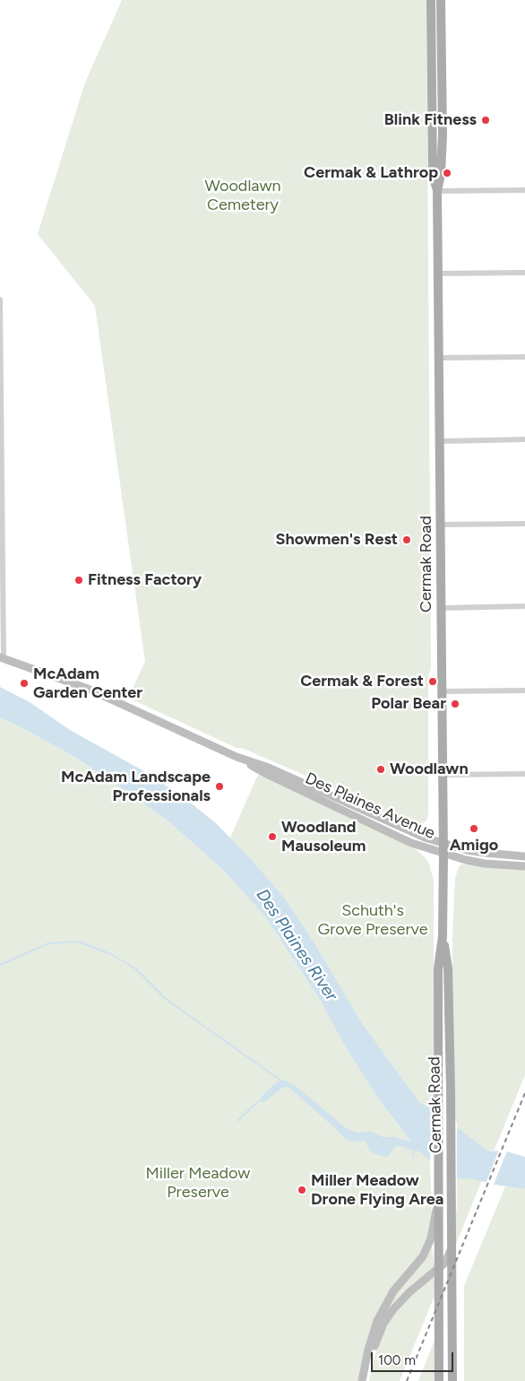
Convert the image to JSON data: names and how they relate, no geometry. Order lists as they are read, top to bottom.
{
  "streets": {
    "main road": ["Cermak Road", "Des Plaines Avenue"]
  },
  "crossings": [
    ["Cermak Road", "Des Plaines Avenue"]
  ],
  "water": ["Des Plaines River"],
  "parks": ["Woodlawn Cemetery", "Schuth's Grove Preserve", "Miller Meadow Preserve"],
  "places": [
    "Blink Fitness",
    "Cermak & Lathrop",
    "Showmen's Rest",
    "Fitness Factory",
    "Cermak & Forest",
    "McAdam Garden Center",
    "Polar Bear",
    "Woodlawn",
    "McAdam Landscape Professionals",
    "Amigo",
    "Woodland Mausoleum",
    "Miller Meadow Drone Flying Area"
  ],
  "scale_bar": "100 m"
}
